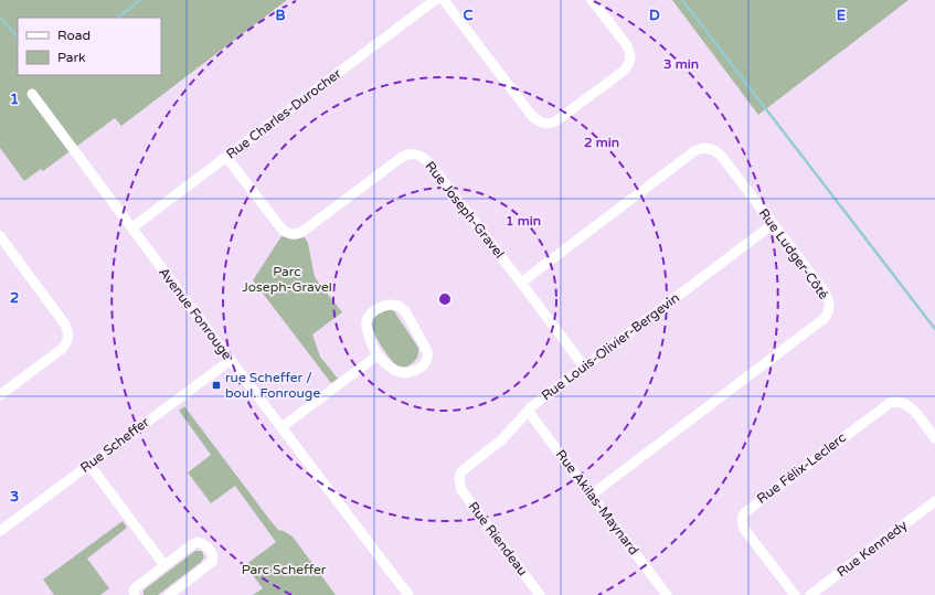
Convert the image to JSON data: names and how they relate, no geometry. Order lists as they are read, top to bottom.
{
  "streets": {
    "street": [
      "Rue Charles-Durocher",
      "Rue Joseph-Gravel",
      "Rue Ludger-Côté",
      "Avenue Fonrouge",
      "Rue Louis-Olivier-Bergevin",
      "Rue Scheffer",
      "Rue Félix-Leclerc",
      "Rue Akilas-Maynard",
      "Rue Riendeau",
      "Rue Kennedy"
    ]
  },
  "crossings": [
    ["Rue Charles-Durocher", "Rue Joseph-Gravel"],
    ["Rue Charles-Durocher", "Avenue Fonrouge"],
    ["Rue Joseph-Gravel", "Rue Ludger-Côté"],
    ["Rue Joseph-Gravel", "Rue Louis-Olivier-Bergevin"],
    ["Rue Ludger-Côté", "Rue Louis-Olivier-Bergevin"],
    ["Rue Ludger-Côté", "Rue Akilas-Maynard"],
    ["Avenue Fonrouge", "Rue Scheffer"],
    ["Rue Louis-Olivier-Bergevin", "Rue Akilas-Maynard"],
    ["Rue Louis-Olivier-Bergevin", "Rue Riendeau"]
  ],
  "parks": ["Parc Joseph-Gravel", "Parc Scheffer"],
  "places": {
    "transit": ["rue Scheffer / boul. Fonrouge"]
  },
  "legend": ["Road", "Park"],
  "grid": {
    "columns": [
      "B",
      "C",
      "D",
      "E"
    ],
    "rows": ["1", "2", "3"]
  },
  "rings": ["3 min", "2 min", "1 min"]
}
